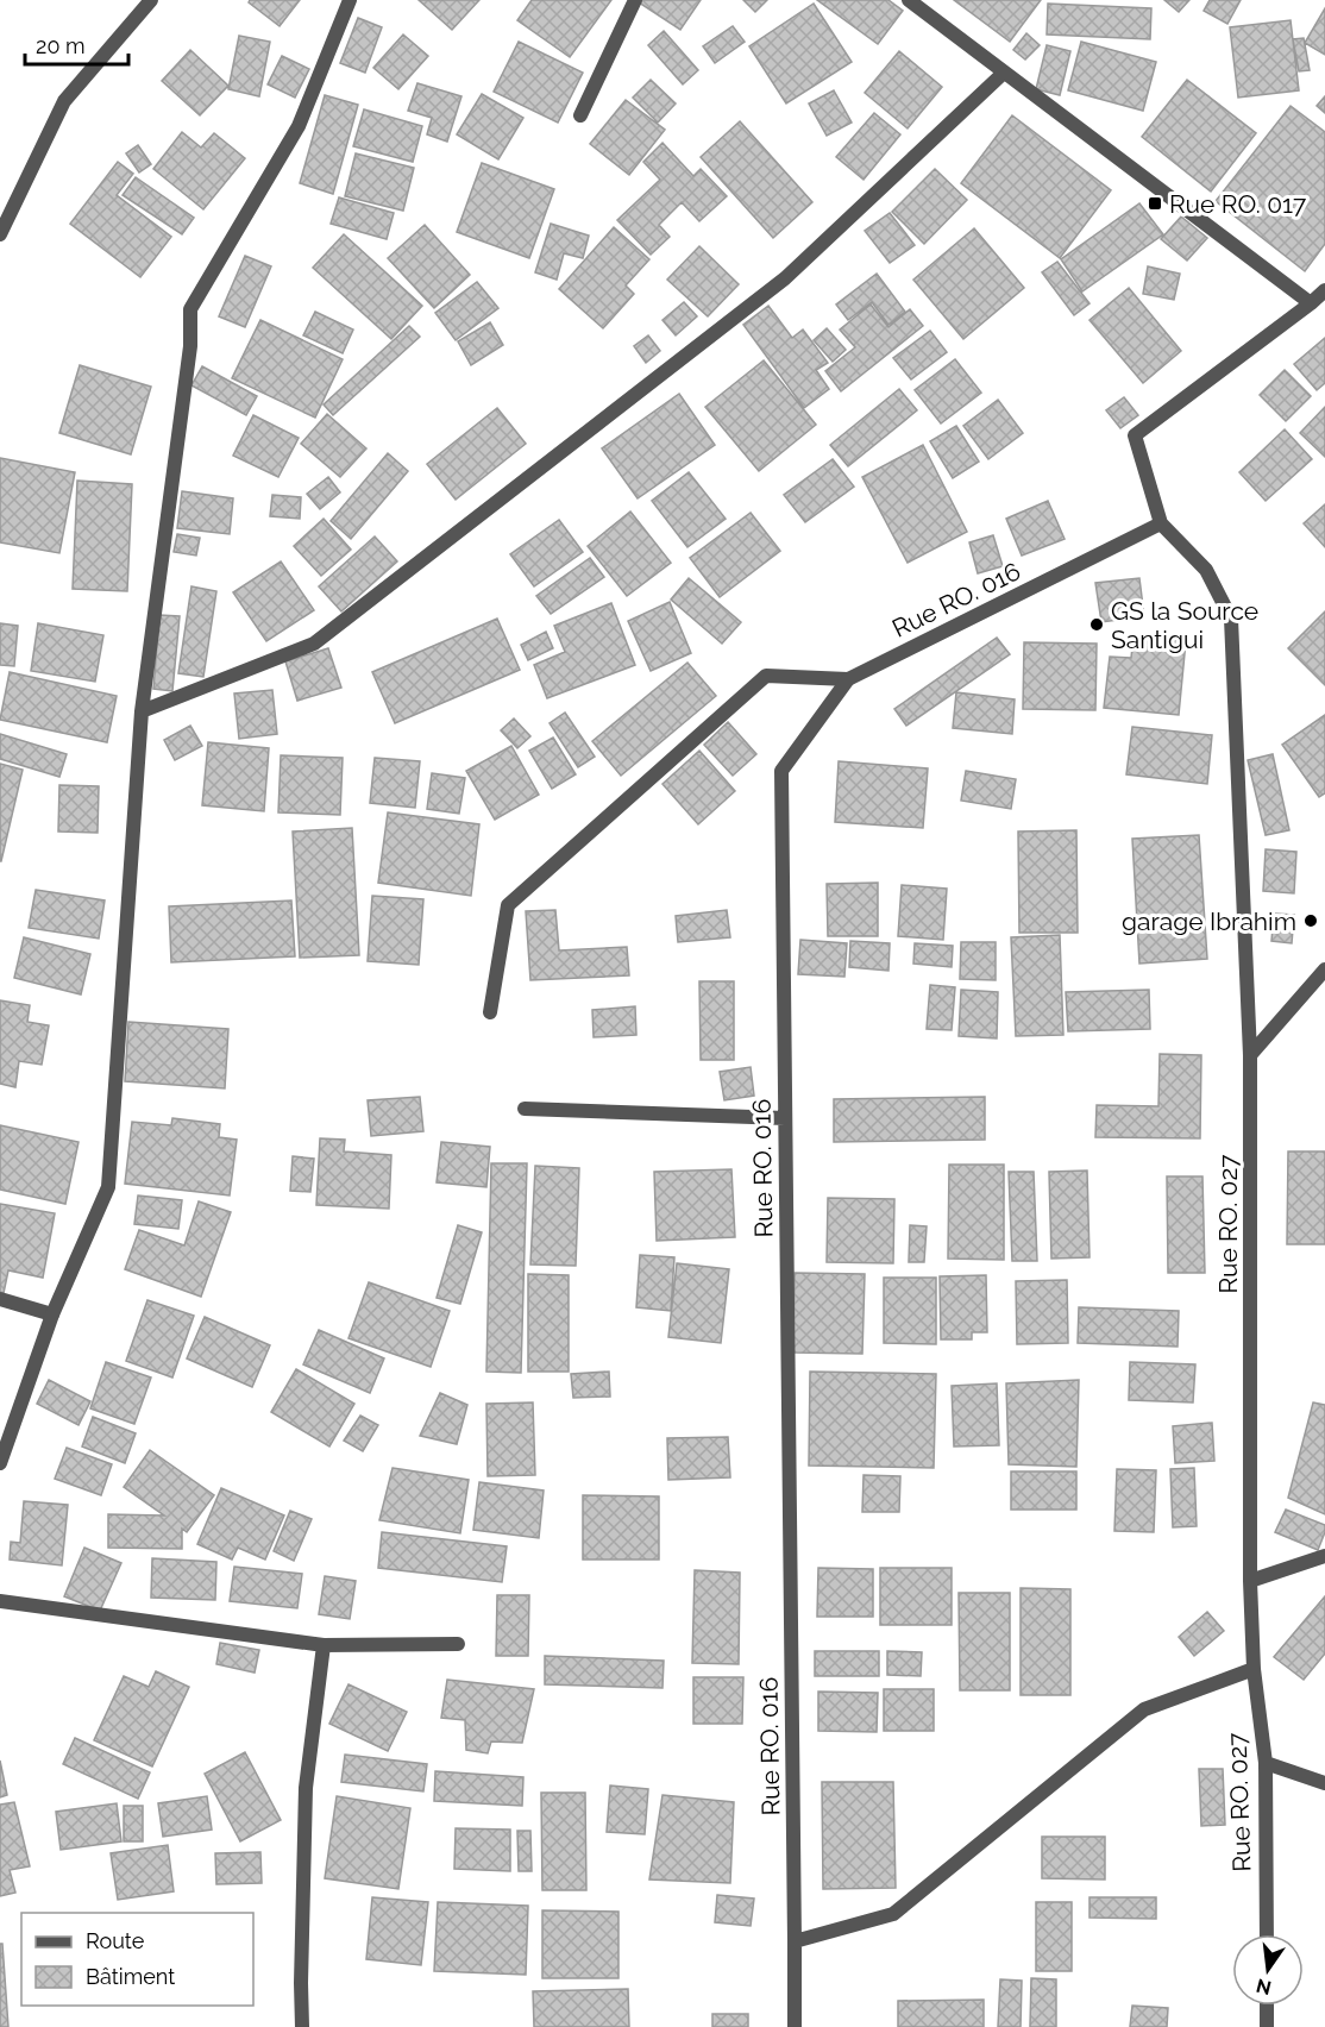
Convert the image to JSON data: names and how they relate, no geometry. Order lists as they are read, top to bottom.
{
  "streets": {
    "street": ["Rue RO. 016", "Rue RO. 027"]
  },
  "crossings": [
    ["Rue RO. 016", "Rue RO. 027"]
  ],
  "places": {
    "transit": ["Rue RO. 017"],
    "other": ["GS la Source Santigui", "garage Ibrahim"]
  },
  "legend": ["Route", "Bâtiment"],
  "scale_bar": "20 m",
  "north": "bottom"
}
